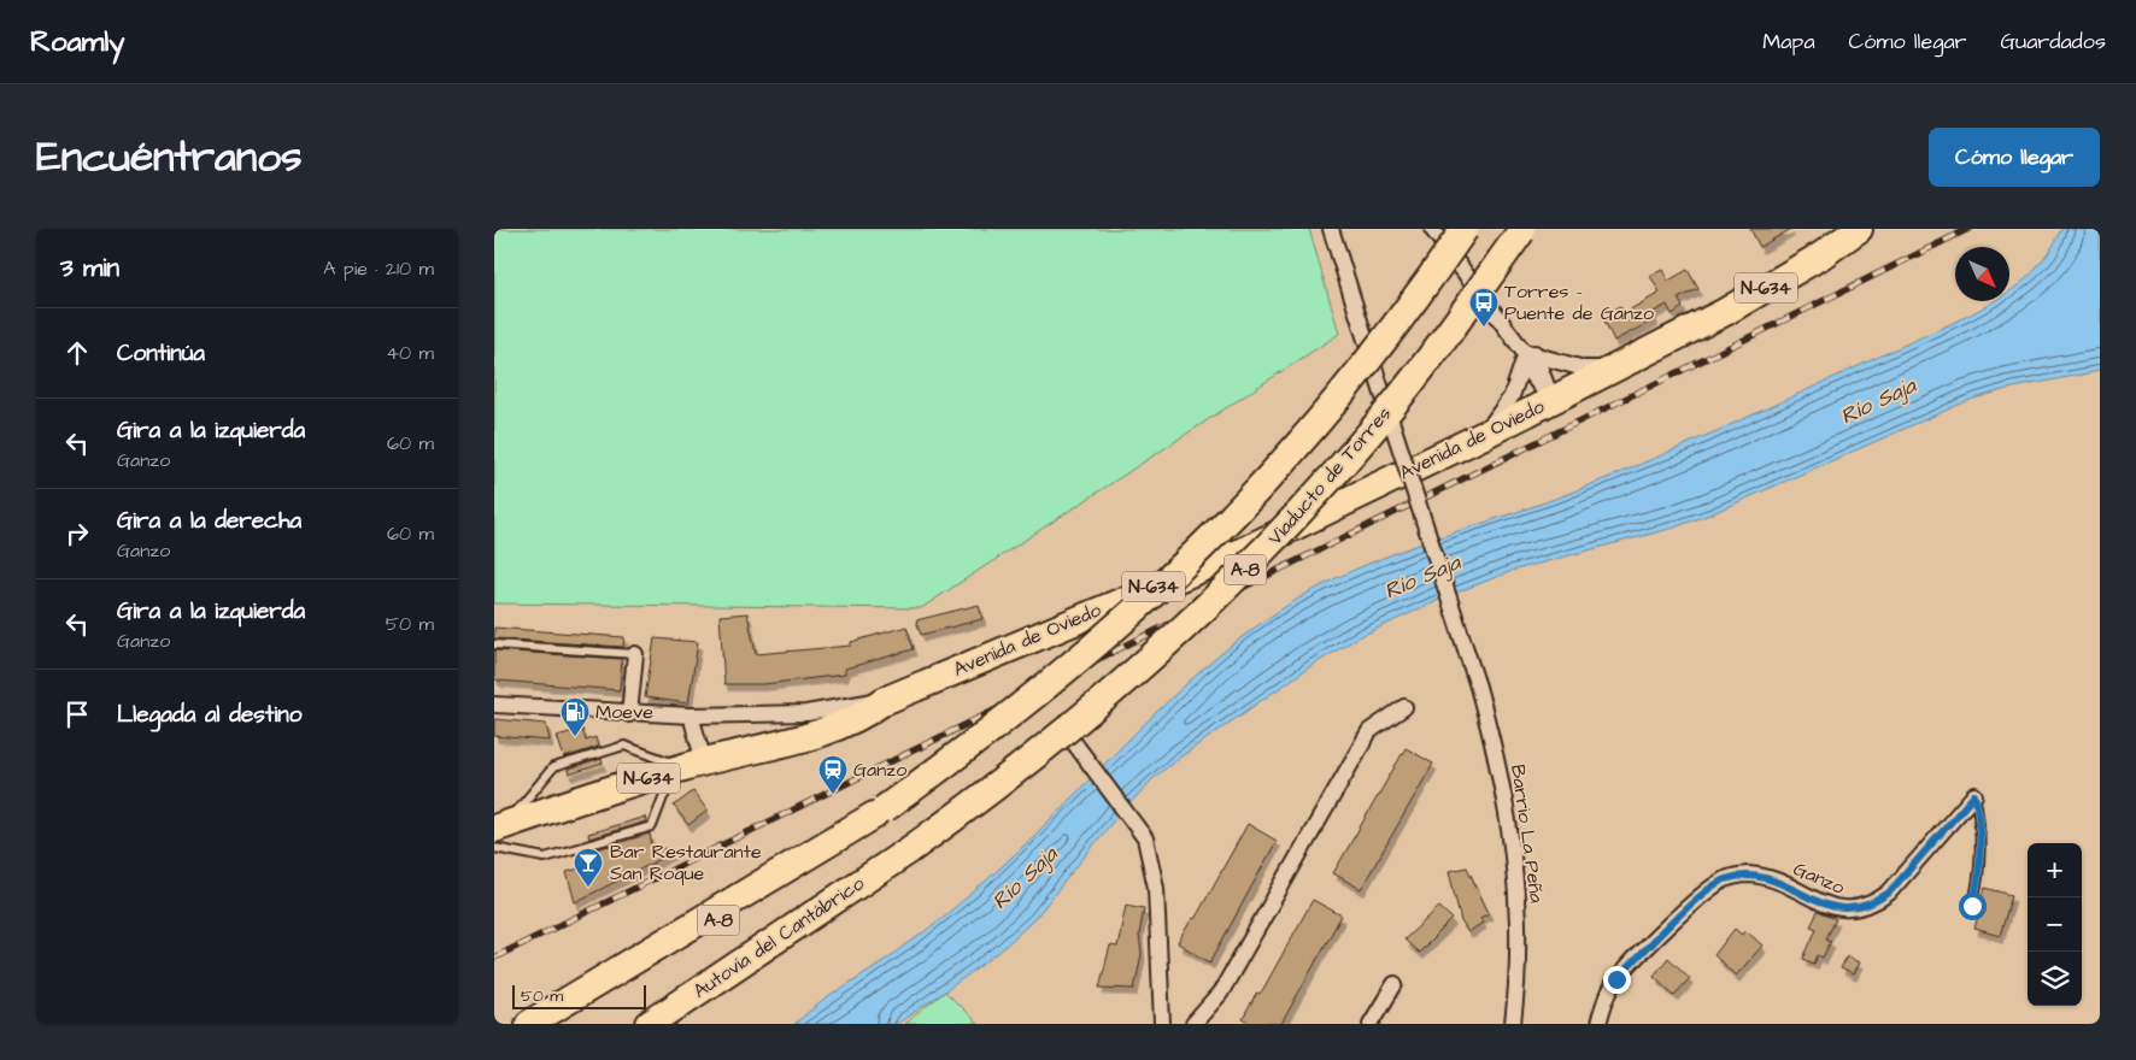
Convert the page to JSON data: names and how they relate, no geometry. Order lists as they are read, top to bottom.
{
  "streets": {
    "highway": [
      "N-634",
      "Avenida de Oviedo",
      "Viaducto de Torres",
      "A-8",
      "Autovía del Cantábrico"
    ],
    "street": ["Barrio La Peña", "Ganzo"]
  },
  "crossings": [
    ["Viaducto de Torres", "Autovía del Cantábrico"]
  ],
  "water": ["Río Saja"],
  "places": {
    "bus stop": ["Torres - Puente de Ganzo"],
    "fuel station": ["Moeve"],
    "station": ["Ganzo"],
    "bar": ["Bar Restaurante San Roque"]
  },
  "scale_bar": "50 m",
  "north": "bottom right",
  "page": {
    "header": "Roamly",
    "nav": ["Mapa", "Cómo llegar", "Guardados"],
    "title": "Encuéntranos",
    "buttons": "Cómo llegar",
    "heading": ["3 min", "A pie · 210 m"],
    "list": [
      ["Continúa", "40 m"],
      ["Gira a la izquierda", "Ganzo", "60 m"],
      ["Gira a la derecha", "Ganzo", "60 m"],
      ["Gira a la izquierda", "Ganzo", "50 m"],
      "Llegada al destino"
    ],
    "map_buttons": ["+", "−"],
    "scale": "50 m"
  }
}
